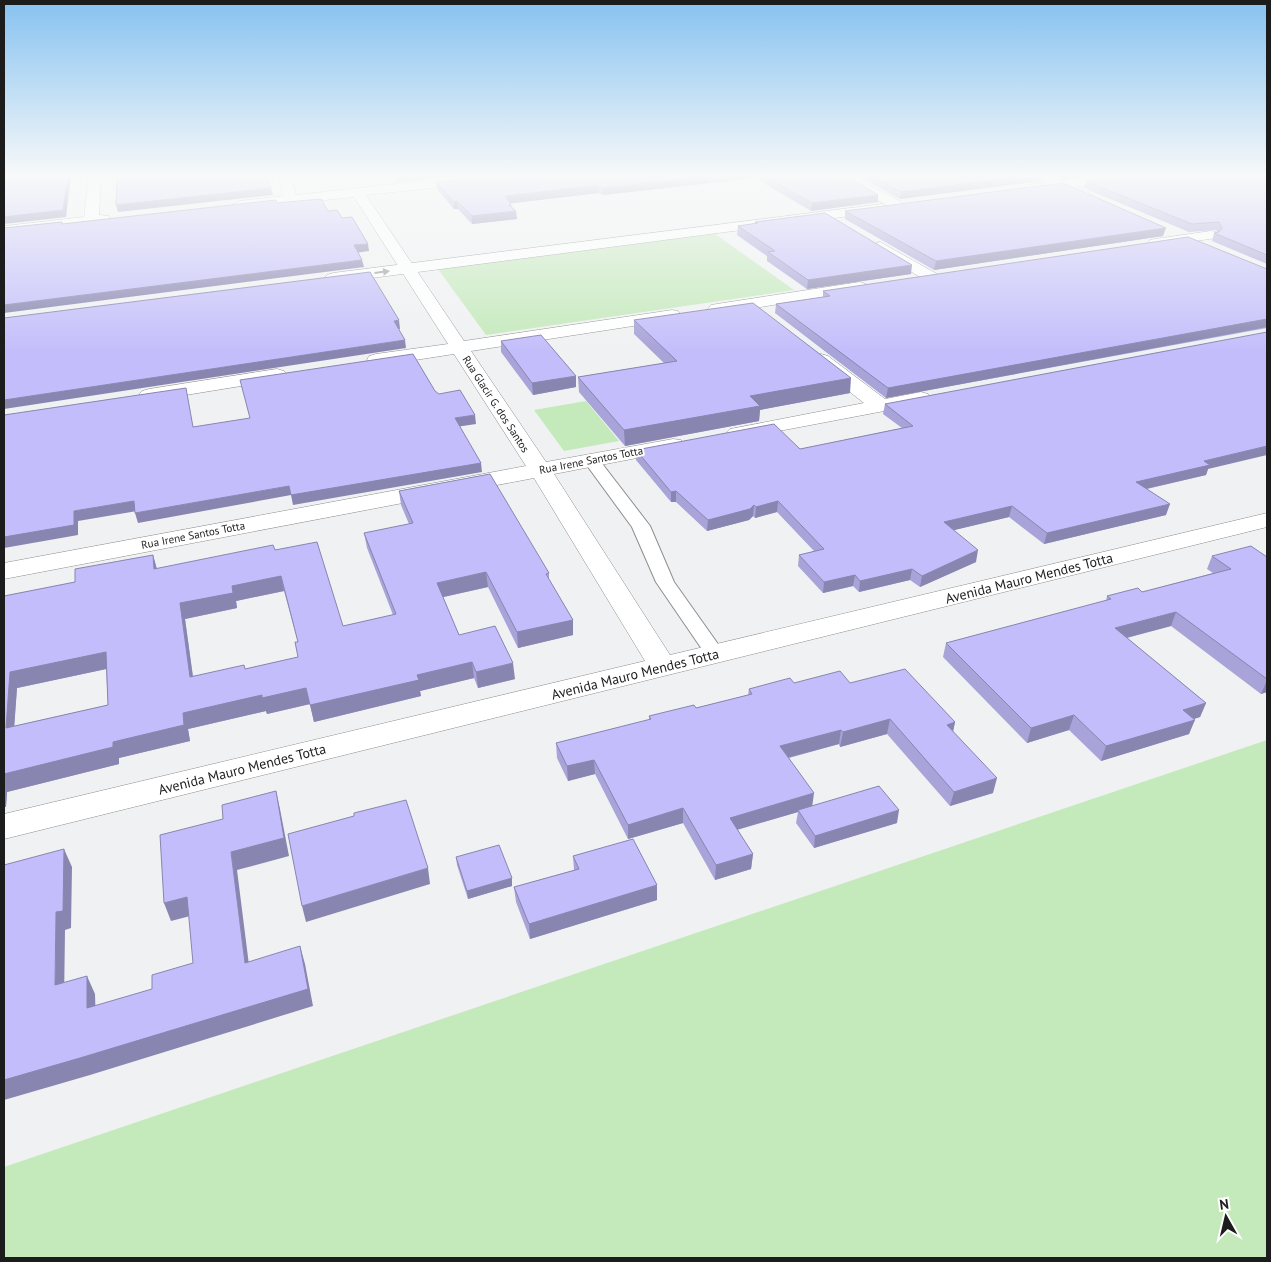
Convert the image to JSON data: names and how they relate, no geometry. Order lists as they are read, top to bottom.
{
  "streets": {
    "street": ["Rua Glacir G. dos Santos", "Rua Irene Santos Totta", "Avenida Mauro Mendes Totta"]
  },
  "crossings": [
    ["Rua Glacir G. dos Santos", "Rua Irene Santos Totta"],
    ["Rua Glacir G. dos Santos", "Avenida Mauro Mendes Totta"]
  ],
  "north": "top"
}
